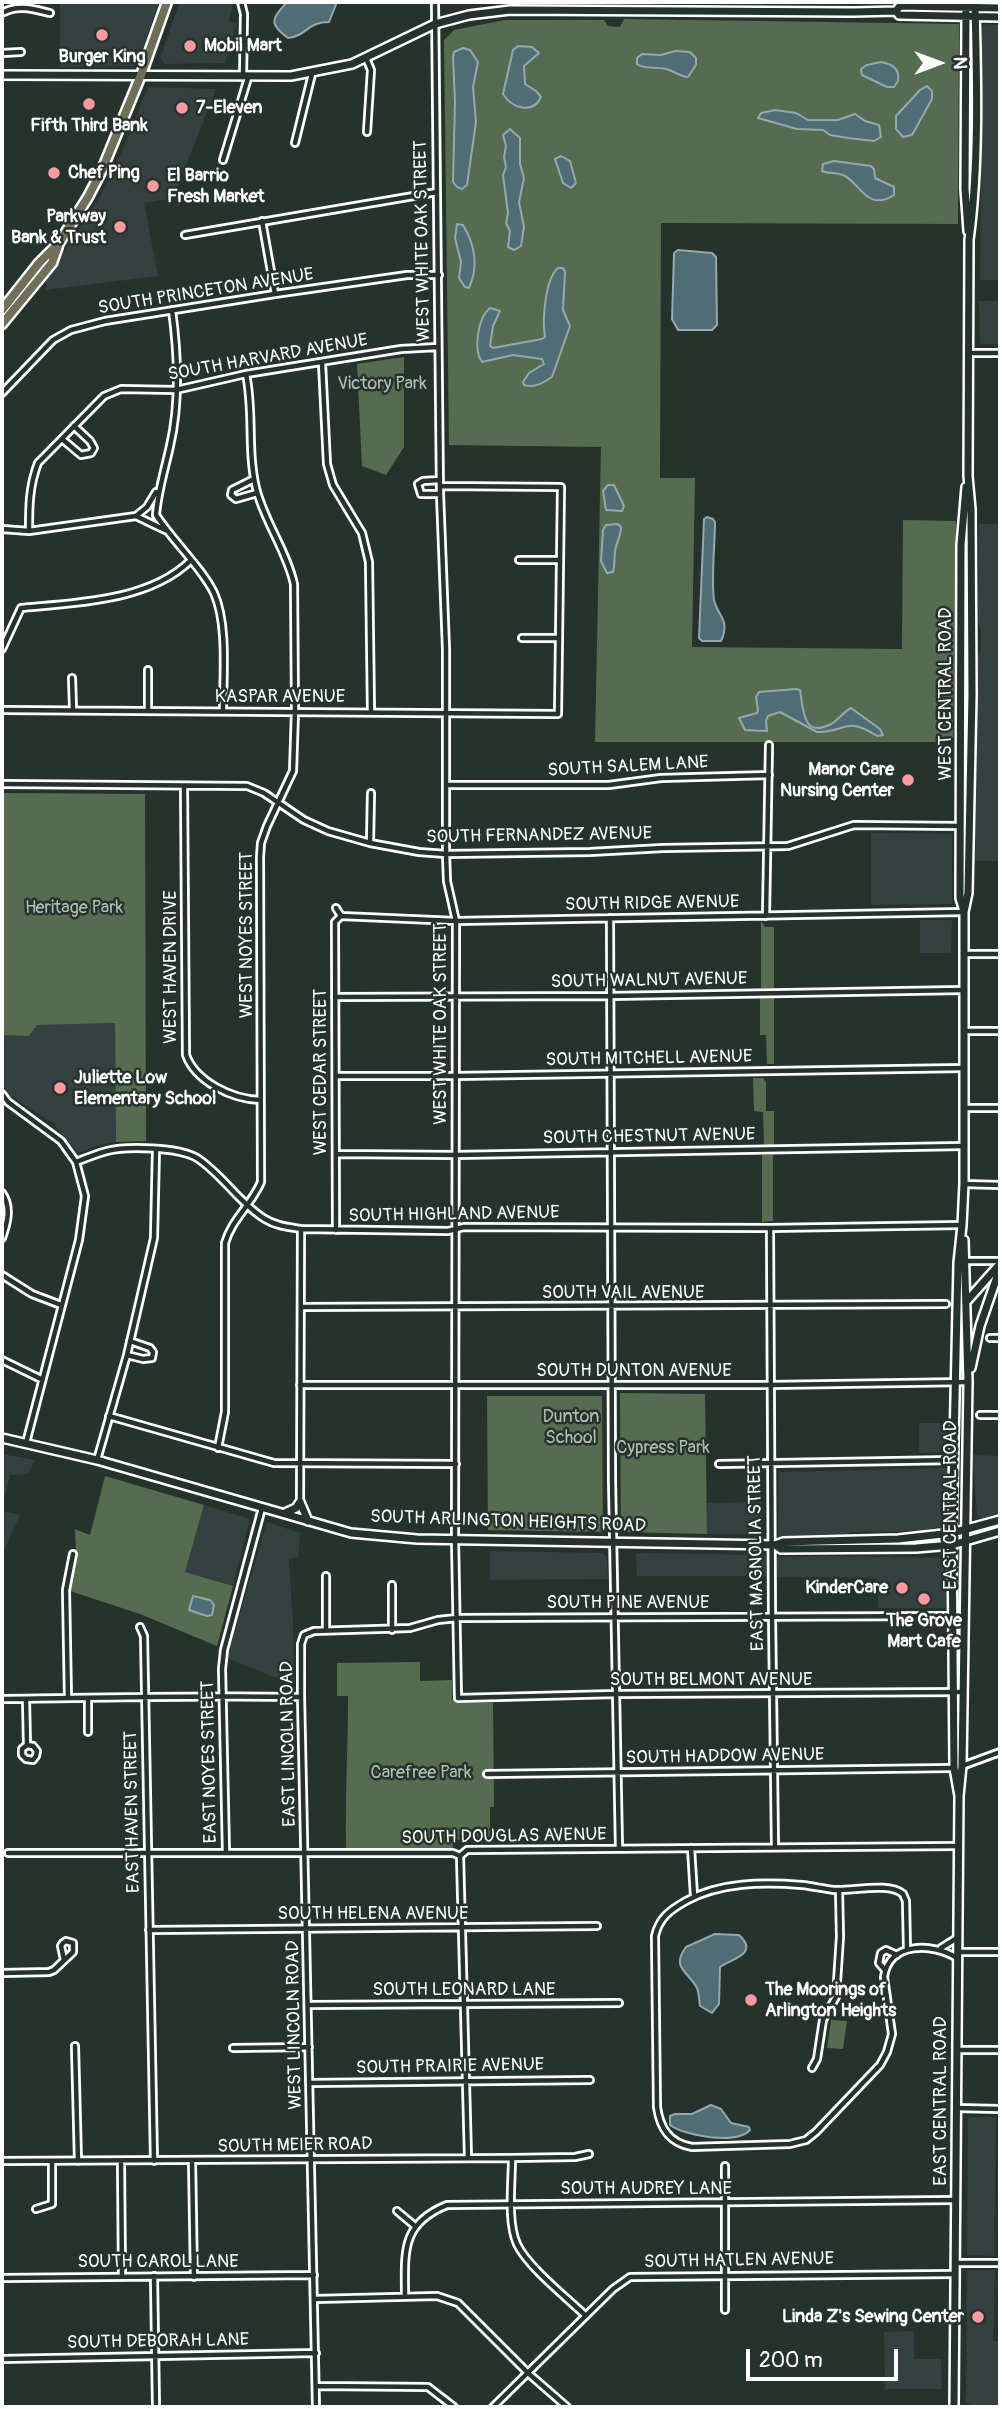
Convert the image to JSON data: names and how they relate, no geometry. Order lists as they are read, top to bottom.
{
  "streets": {
    "main road": ["WEST CENTRAL ROAD", "EAST CENTRAL ROAD", "SOUTH ARLINGTON HEIGHTS ROAD"],
    "street": [
      "WEST WHITE OAK STREET",
      "SOUTH PRINCETON AVENUE",
      "SOUTH HARVARD AVENUE",
      "KASPAR AVENUE",
      "SOUTH SALEM LANE",
      "SOUTH FERNANDEZ AVENUE",
      "SOUTH RIDGE AVENUE",
      "WEST NOYES STREET",
      "WEST HAVEN DRIVE",
      "SOUTH WALNUT AVENUE",
      "SOUTH MITCHELL AVENUE",
      "WEST CEDAR STREET",
      "SOUTH CHESTNUT AVENUE",
      "SOUTH HIGHLAND AVENUE",
      "SOUTH VAIL AVENUE",
      "SOUTH DUNTON AVENUE",
      "EAST MAGNOLIA STREET",
      "SOUTH PINE AVENUE",
      "SOUTH BELMONT AVENUE",
      "EAST LINCOLN ROAD",
      "SOUTH HADDOW AVENUE",
      "EAST NOYES STREET",
      "EAST HAVEN STREET",
      "SOUTH DOUGLAS AVENUE",
      "SOUTH HELENA AVENUE",
      "SOUTH LEONARD LANE",
      "WEST LINCOLN ROAD",
      "SOUTH PRAIRIE AVENUE",
      "SOUTH MEIER ROAD",
      "SOUTH AUDREY LANE",
      "SOUTH HATLEN AVENUE",
      "SOUTH CAROL LANE",
      "SOUTH DEBORAH LANE"
    ]
  },
  "crossings": [
    ["WEST WHITE OAK STREET", "SOUTH PRINCETON AVENUE"],
    ["WEST WHITE OAK STREET", "SOUTH HARVARD AVENUE"],
    ["WEST WHITE OAK STREET", "KASPAR AVENUE"],
    ["WEST WHITE OAK STREET", "SOUTH SALEM LANE"],
    ["WEST WHITE OAK STREET", "SOUTH FERNANDEZ AVENUE"],
    ["WEST WHITE OAK STREET", "SOUTH RIDGE AVENUE"],
    ["WEST WHITE OAK STREET", "SOUTH WALNUT AVENUE"],
    ["WEST WHITE OAK STREET", "SOUTH MITCHELL AVENUE"],
    ["WEST WHITE OAK STREET", "SOUTH CHESTNUT AVENUE"],
    ["WEST WHITE OAK STREET", "SOUTH HIGHLAND AVENUE"],
    ["WEST WHITE OAK STREET", "SOUTH VAIL AVENUE"],
    ["WEST WHITE OAK STREET", "SOUTH DUNTON AVENUE"],
    ["WEST WHITE OAK STREET", "SOUTH ARLINGTON HEIGHTS ROAD"],
    ["WEST WHITE OAK STREET", "SOUTH PINE AVENUE"],
    ["WEST WHITE OAK STREET", "SOUTH BELMONT AVENUE"],
    ["SOUTH HARVARD AVENUE", "WEST NOYES STREET"],
    ["WEST CENTRAL ROAD", "SOUTH FERNANDEZ AVENUE"],
    ["WEST CENTRAL ROAD", "SOUTH RIDGE AVENUE"],
    ["WEST CENTRAL ROAD", "SOUTH WALNUT AVENUE"],
    ["WEST CENTRAL ROAD", "SOUTH MITCHELL AVENUE"],
    ["WEST CENTRAL ROAD", "SOUTH CHESTNUT AVENUE"],
    ["WEST CENTRAL ROAD", "SOUTH HIGHLAND AVENUE"],
    ["WEST CENTRAL ROAD", "SOUTH DUNTON AVENUE"],
    ["WEST CENTRAL ROAD", "EAST CENTRAL ROAD"],
    ["KASPAR AVENUE", "WEST NOYES STREET"],
    ["SOUTH FERNANDEZ AVENUE", "WEST NOYES STREET"],
    ["SOUTH FERNANDEZ AVENUE", "WEST HAVEN DRIVE"],
    ["SOUTH RIDGE AVENUE", "WEST CEDAR STREET"],
    ["WEST NOYES STREET", "WEST HAVEN DRIVE"],
    ["WEST NOYES STREET", "SOUTH HIGHLAND AVENUE"],
    ["SOUTH WALNUT AVENUE", "WEST CEDAR STREET"],
    ["SOUTH MITCHELL AVENUE", "WEST CEDAR STREET"],
    ["WEST CEDAR STREET", "SOUTH CHESTNUT AVENUE"],
    ["WEST CEDAR STREET", "SOUTH HIGHLAND AVENUE"],
    ["SOUTH HIGHLAND AVENUE", "EAST MAGNOLIA STREET"],
    ["SOUTH VAIL AVENUE", "EAST MAGNOLIA STREET"],
    ["SOUTH DUNTON AVENUE", "EAST CENTRAL ROAD"],
    ["SOUTH DUNTON AVENUE", "EAST MAGNOLIA STREET"],
    ["EAST CENTRAL ROAD", "SOUTH ARLINGTON HEIGHTS ROAD"],
    ["EAST CENTRAL ROAD", "SOUTH PINE AVENUE"],
    ["EAST CENTRAL ROAD", "SOUTH BELMONT AVENUE"],
    ["EAST CENTRAL ROAD", "SOUTH HADDOW AVENUE"],
    ["EAST CENTRAL ROAD", "SOUTH DOUGLAS AVENUE"],
    ["EAST CENTRAL ROAD", "SOUTH AUDREY LANE"],
    ["EAST CENTRAL ROAD", "SOUTH HATLEN AVENUE"],
    ["SOUTH ARLINGTON HEIGHTS ROAD", "EAST MAGNOLIA STREET"],
    ["SOUTH ARLINGTON HEIGHTS ROAD", "EAST NOYES STREET"],
    ["EAST MAGNOLIA STREET", "SOUTH PINE AVENUE"],
    ["EAST MAGNOLIA STREET", "SOUTH BELMONT AVENUE"],
    ["EAST MAGNOLIA STREET", "SOUTH HADDOW AVENUE"],
    ["EAST MAGNOLIA STREET", "SOUTH DOUGLAS AVENUE"],
    ["SOUTH PINE AVENUE", "EAST LINCOLN ROAD"],
    ["EAST LINCOLN ROAD", "SOUTH DOUGLAS AVENUE"],
    ["EAST LINCOLN ROAD", "WEST LINCOLN ROAD"],
    ["EAST NOYES STREET", "SOUTH DOUGLAS AVENUE"],
    ["EAST HAVEN STREET", "SOUTH DOUGLAS AVENUE"],
    ["EAST HAVEN STREET", "SOUTH HELENA AVENUE"],
    ["EAST HAVEN STREET", "SOUTH MEIER ROAD"],
    ["SOUTH DOUGLAS AVENUE", "WEST LINCOLN ROAD"],
    ["SOUTH HELENA AVENUE", "WEST LINCOLN ROAD"],
    ["SOUTH LEONARD LANE", "WEST LINCOLN ROAD"],
    ["WEST LINCOLN ROAD", "SOUTH PRAIRIE AVENUE"],
    ["WEST LINCOLN ROAD", "SOUTH MEIER ROAD"],
    ["WEST LINCOLN ROAD", "SOUTH CAROL LANE"],
    ["WEST LINCOLN ROAD", "SOUTH DEBORAH LANE"]
  ],
  "parks": [
    "Victory Park",
    "Heritage Park",
    "Dunton School",
    "Cypress Park",
    "Carefree Park"
  ],
  "places": [
    "Burger King",
    "Mobil Mart",
    "Fifth Third Bank",
    "7-Eleven",
    "Chef Ping",
    "El Barrio Fresh Market",
    "Parkway Bank & Trust",
    "Manor Care Nursing Center",
    "Juliette Low Elementary School",
    "KinderCare",
    "The Grove Mart Cafe",
    "The Moorings of Arlington Heights",
    "Linda Z's Sewing Center"
  ],
  "scale_bar": "200 m",
  "north": "right"
}
